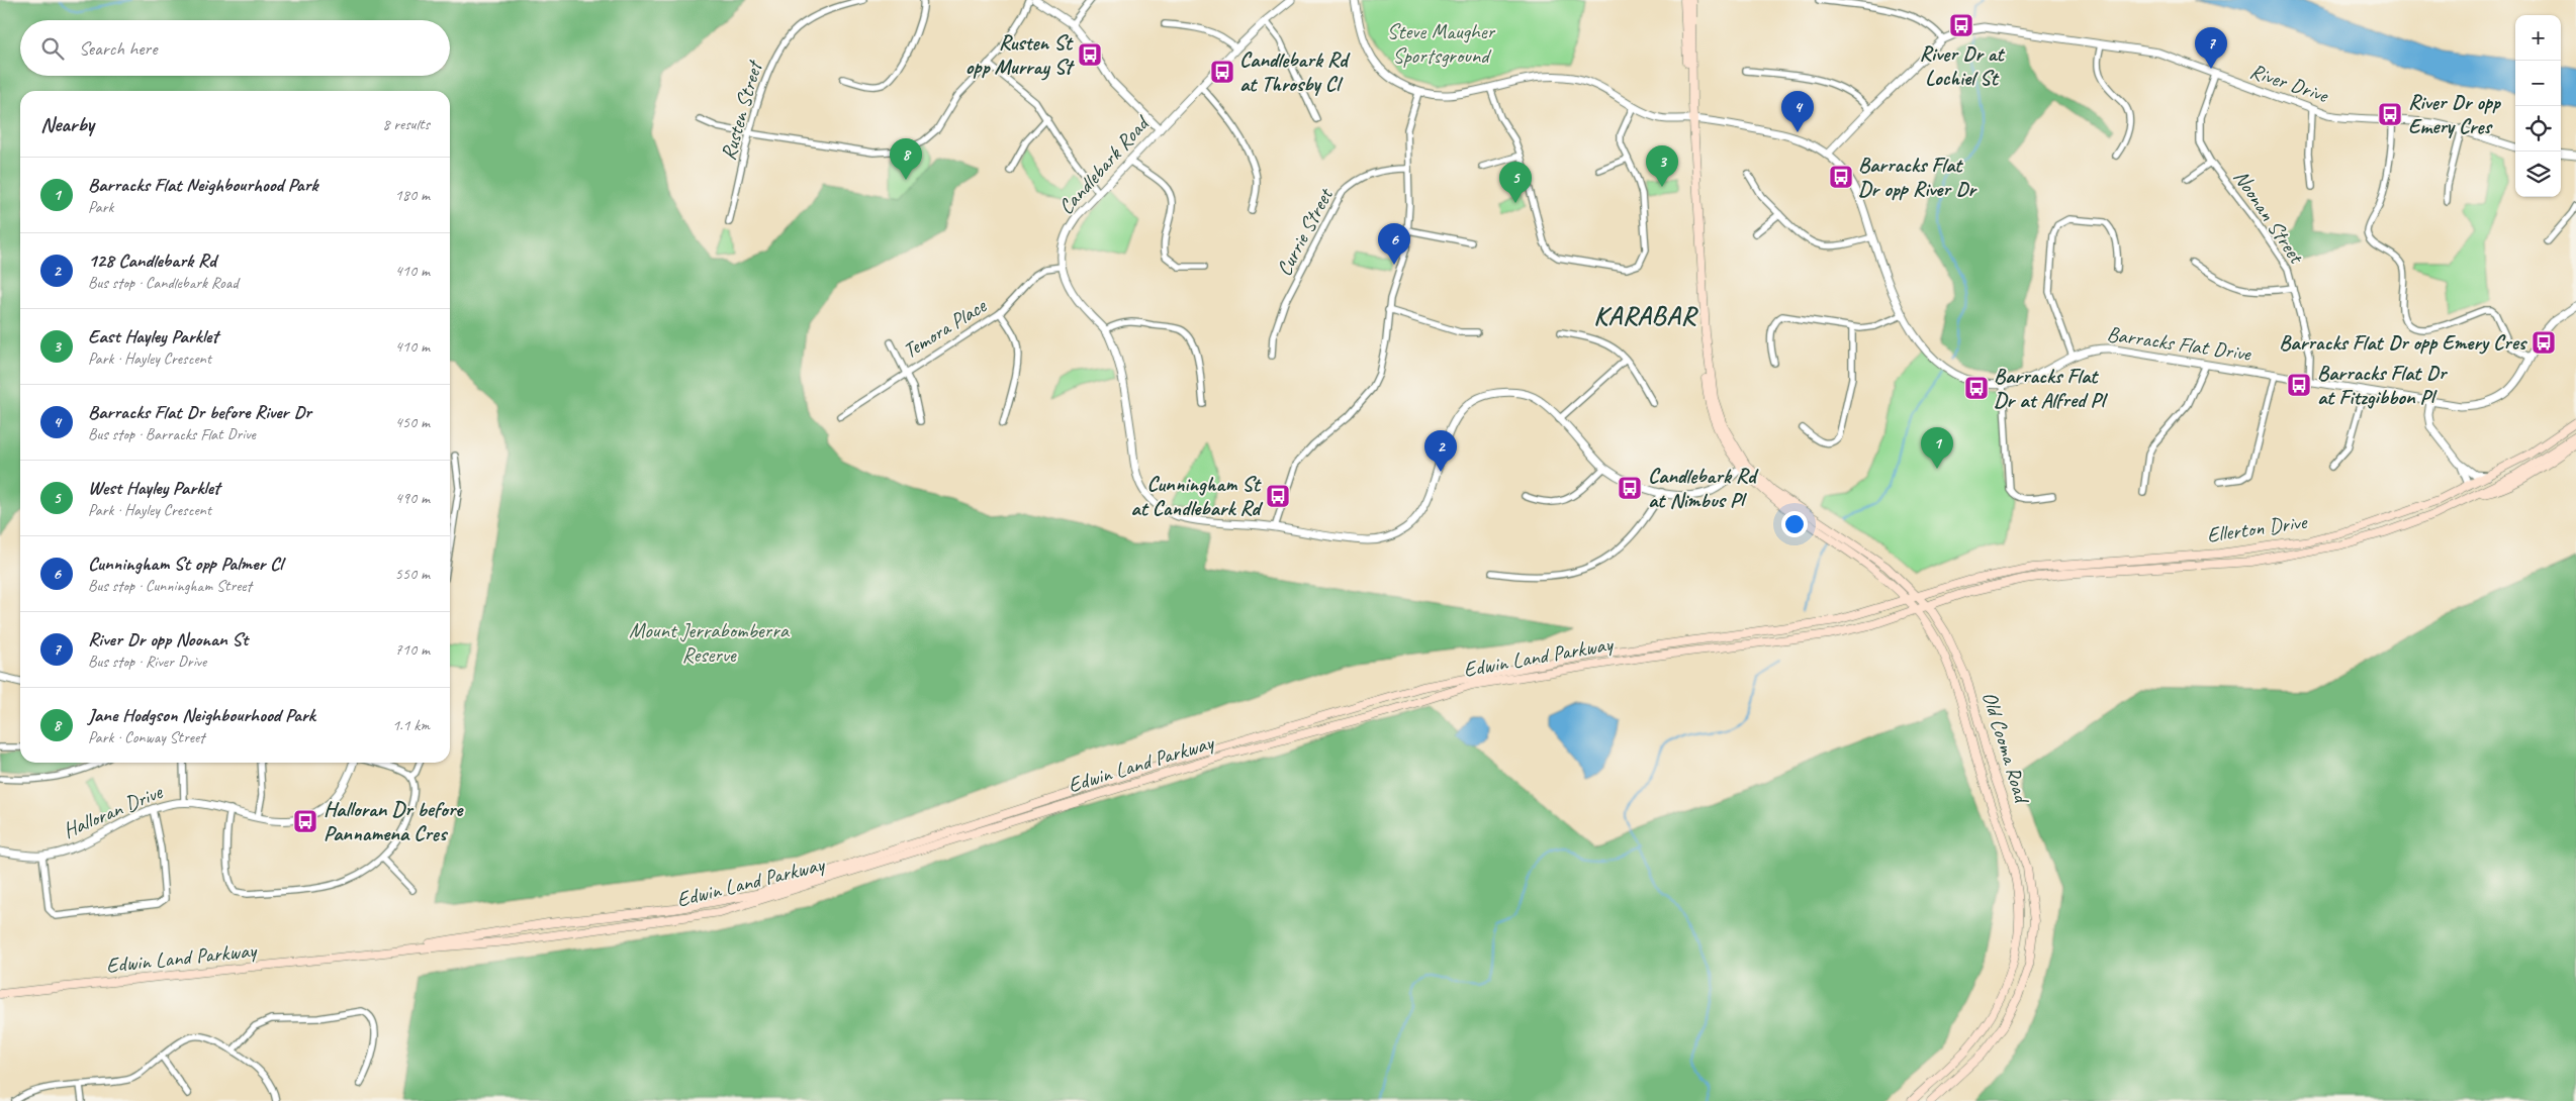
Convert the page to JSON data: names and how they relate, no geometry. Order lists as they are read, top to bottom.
{
  "streets": {
    "main road": ["Ellerton Drive", "Edwin Land Parkway", "Old Cooma Road"],
    "street": [
      "River Drive",
      "Rusten Street",
      "Candlebark Road",
      "Noonan Street",
      "Currie Street",
      "Temora Place",
      "Barracks Flat Drive",
      "Halloran Drive"
    ]
  },
  "crossings": [
    ["River Drive", "Noonan Street"],
    ["River Drive", "Barracks Flat Drive"],
    ["Candlebark Road", "Temora Place"],
    ["Candlebark Road", "Old Cooma Road"],
    ["Noonan Street", "Barracks Flat Drive"],
    ["Barracks Flat Drive", "Old Cooma Road"],
    ["Ellerton Drive", "Edwin Land Parkway"],
    ["Ellerton Drive", "Old Cooma Road"],
    ["Edwin Land Parkway", "Old Cooma Road"]
  ],
  "districts": ["KARABAR"],
  "parks": ["Steve Maugher Sportsground", "Mount Jerrabomberra Reserve"],
  "places": {
    "bus stop": [
      "River Dr at Lochiel St",
      "Rusten St opp Murray St",
      "Candlebark Rd at Throsby Cl",
      "River Dr opp Emery Cres",
      "Barracks Flat Dr opp River Dr",
      "Barracks Flat Dr opp Emery Cres",
      "Barracks Flat Dr at Fitzgibbon Pl",
      "Barracks Flat Dr at Alfred Pl",
      "Candlebark Rd at Nimbus Pl",
      "Cunningham St at Candlebark Rd",
      "Halloran Dr before Pannamena Cres"
    ]
  },
  "page": {
    "map_buttons": ["+", "−"],
    "search": "Search here",
    "pins": [
      "7",
      "4",
      "8",
      "3",
      "5",
      "6",
      "1",
      "2"
    ],
    "heading": ["Nearby", "8 results"],
    "list": [
      {
        "mark": "1",
        "name": "Barracks Flat Neighbourhood Park",
        "note": "Park",
        "value": "180 m"
      },
      {
        "mark": "2",
        "name": "128 Candlebark Rd",
        "note": "Bus stop · Candlebark Road",
        "value": "410 m"
      },
      {
        "mark": "3",
        "name": "East Hayley Parklet",
        "note": "Park · Hayley Crescent",
        "value": "410 m"
      },
      {
        "mark": "4",
        "name": "Barracks Flat Dr before River Dr",
        "note": "Bus stop · Barracks Flat Drive",
        "value": "450 m"
      },
      {
        "mark": "5",
        "name": "West Hayley Parklet",
        "note": "Park · Hayley Crescent",
        "value": "490 m"
      },
      {
        "mark": "6",
        "name": "Cunningham St opp Palmer Cl",
        "note": "Bus stop · Cunningham Street",
        "value": "550 m"
      },
      {
        "mark": "7",
        "name": "River Dr opp Noonan St",
        "note": "Bus stop · River Drive",
        "value": "710 m"
      },
      {
        "mark": "8",
        "name": "Jane Hodgson Neighbourhood Park",
        "note": "Park · Conway Street",
        "value": "1.1 km"
      }
    ]
  }
}
